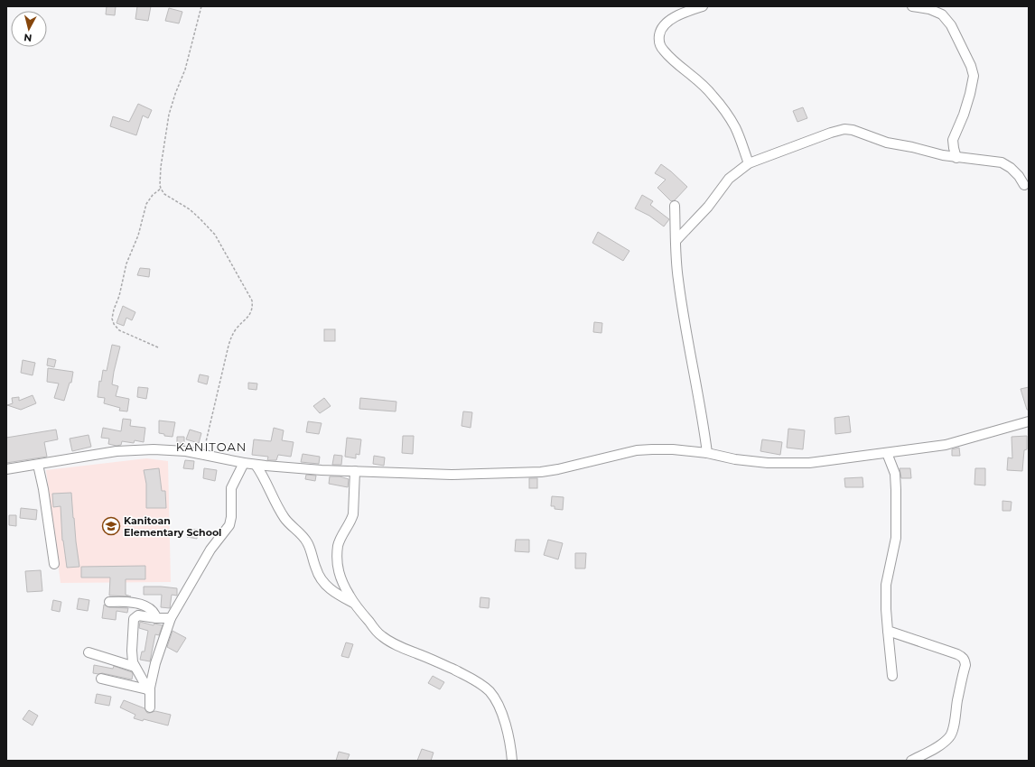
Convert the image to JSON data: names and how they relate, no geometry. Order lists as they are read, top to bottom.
{
  "districts": ["KANITOAN"],
  "places": {
    "school or university": ["Kanitoan Elementary School"]
  },
  "north": "bottom"
}
